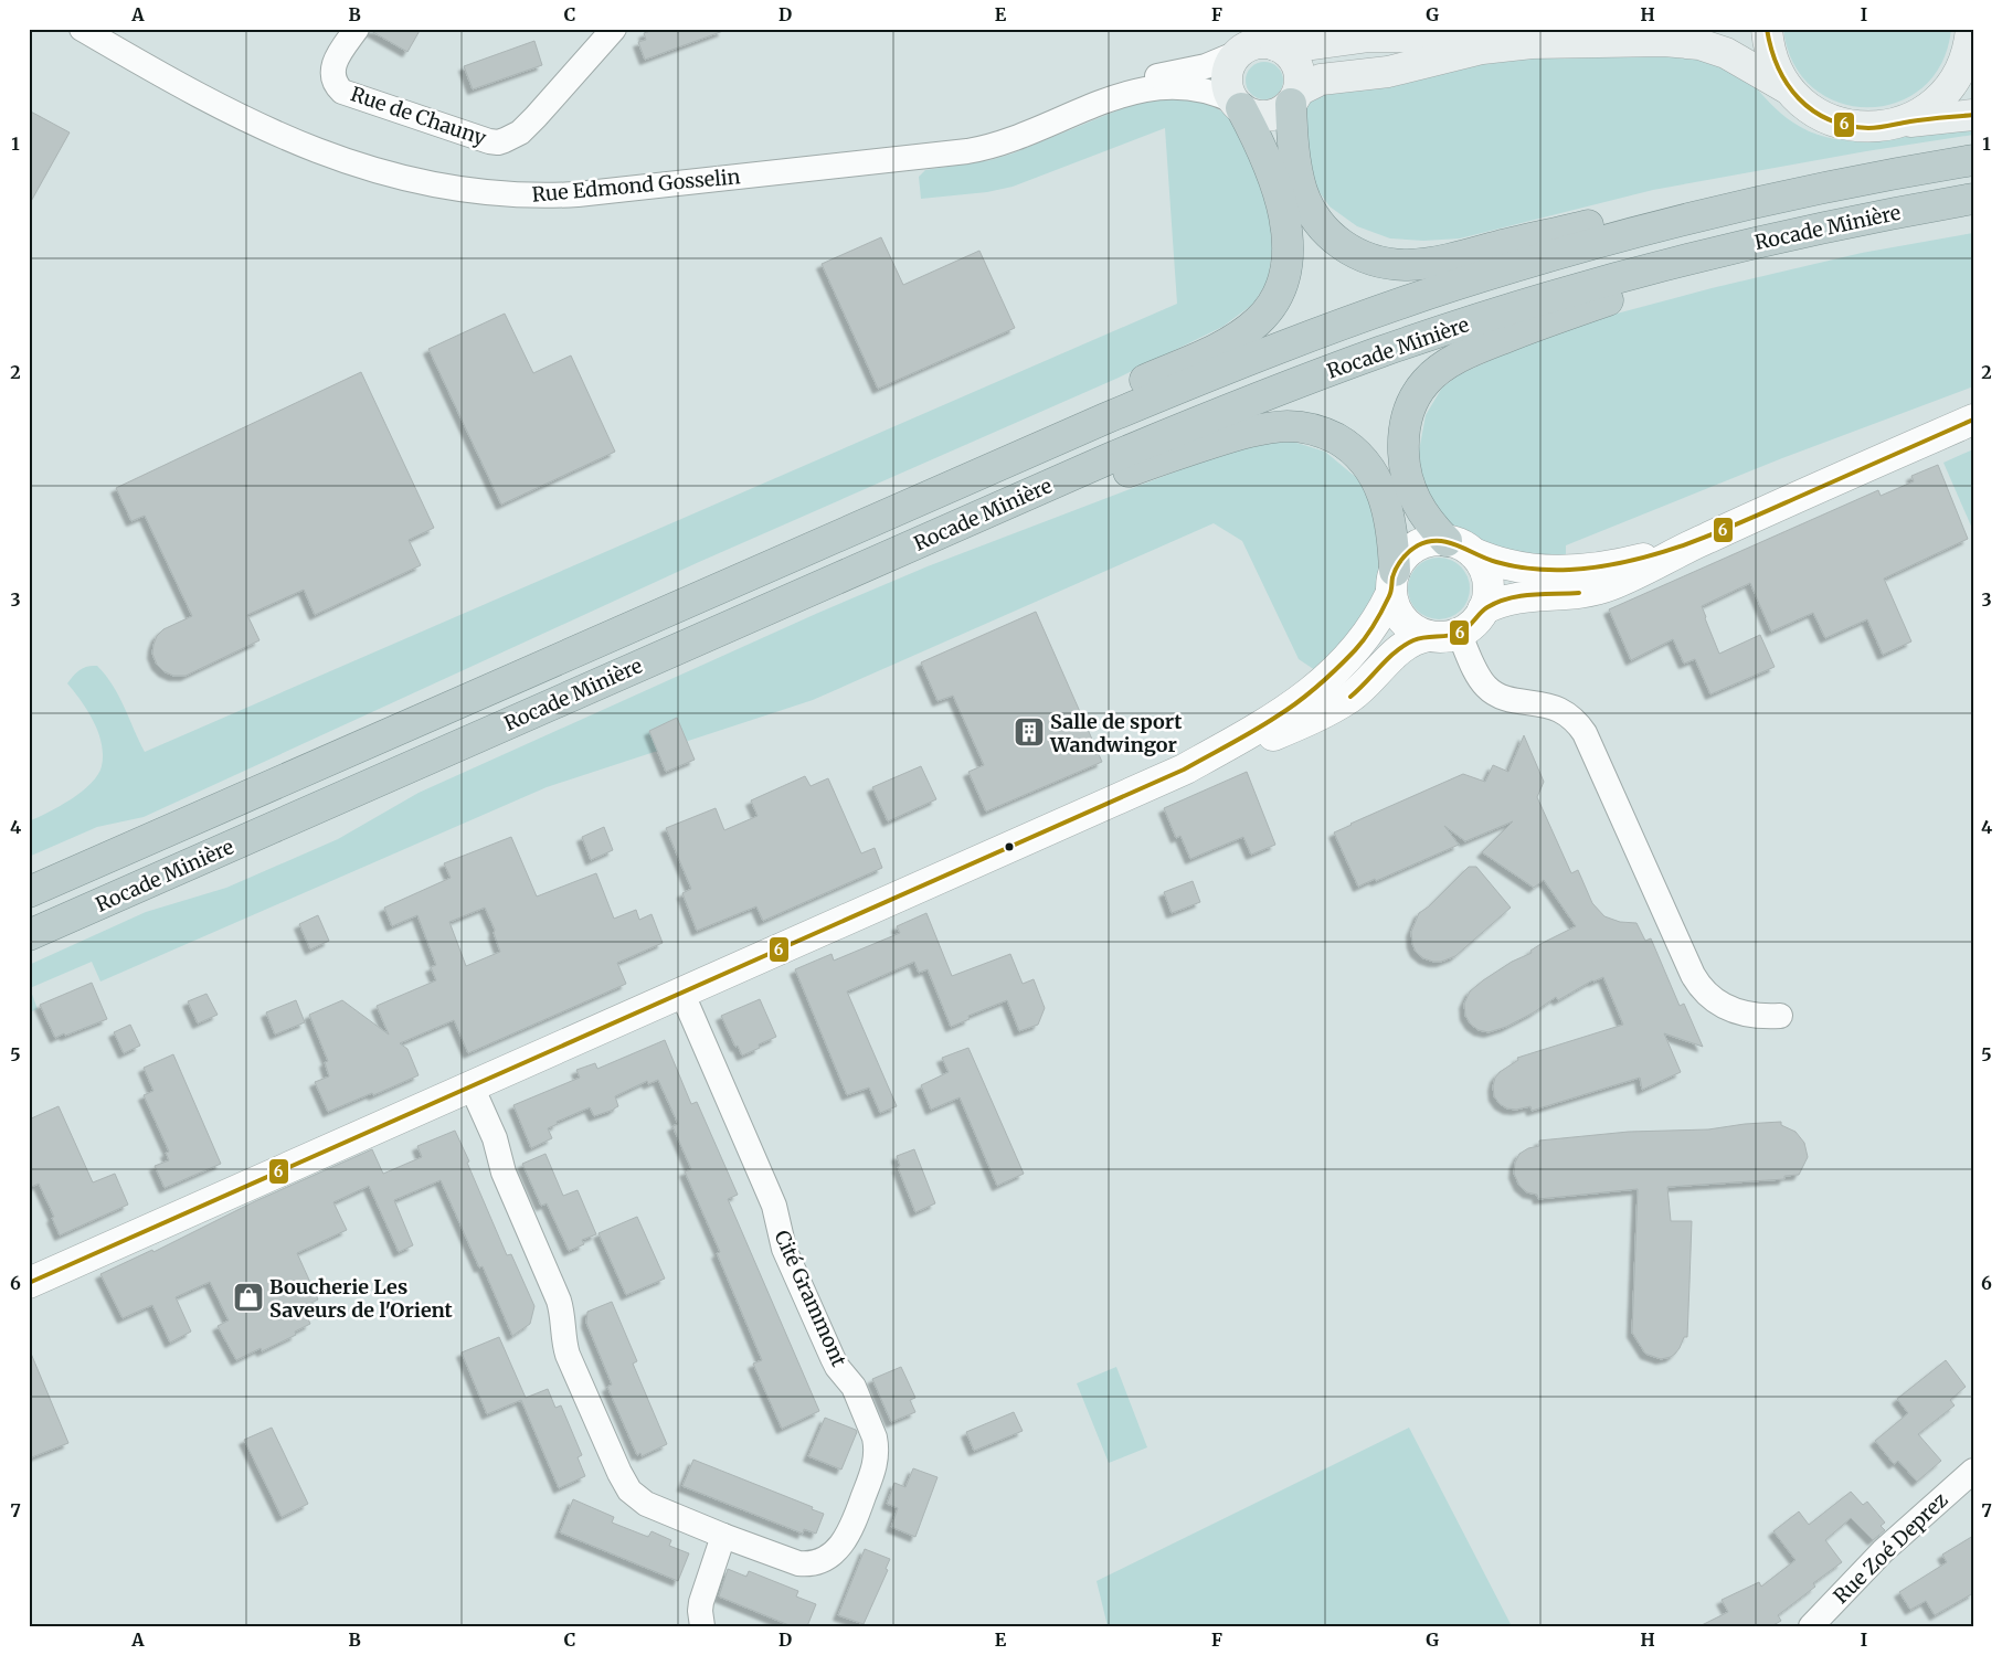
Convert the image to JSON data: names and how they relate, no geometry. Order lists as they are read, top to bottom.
{
  "streets": {
    "highway": ["Rocade Minière"],
    "street": [
      "Rue de Chauny",
      "Rue Edmond Gosselin",
      "Cité Grammont",
      "Rue Zoé Deprez"
    ]
  },
  "places": {
    "building": ["Salle de sport Wandwingor"],
    "shop": ["Boucherie Les Saveurs de l'Orient"]
  },
  "lines": ["transit line 6"],
  "grid": {
    "columns": [
      "A",
      "B",
      "C",
      "D",
      "E",
      "F",
      "G",
      "H",
      "I"
    ],
    "rows": [
      "1",
      "2",
      "3",
      "4",
      "5",
      "6",
      "7"
    ]
  }
}
